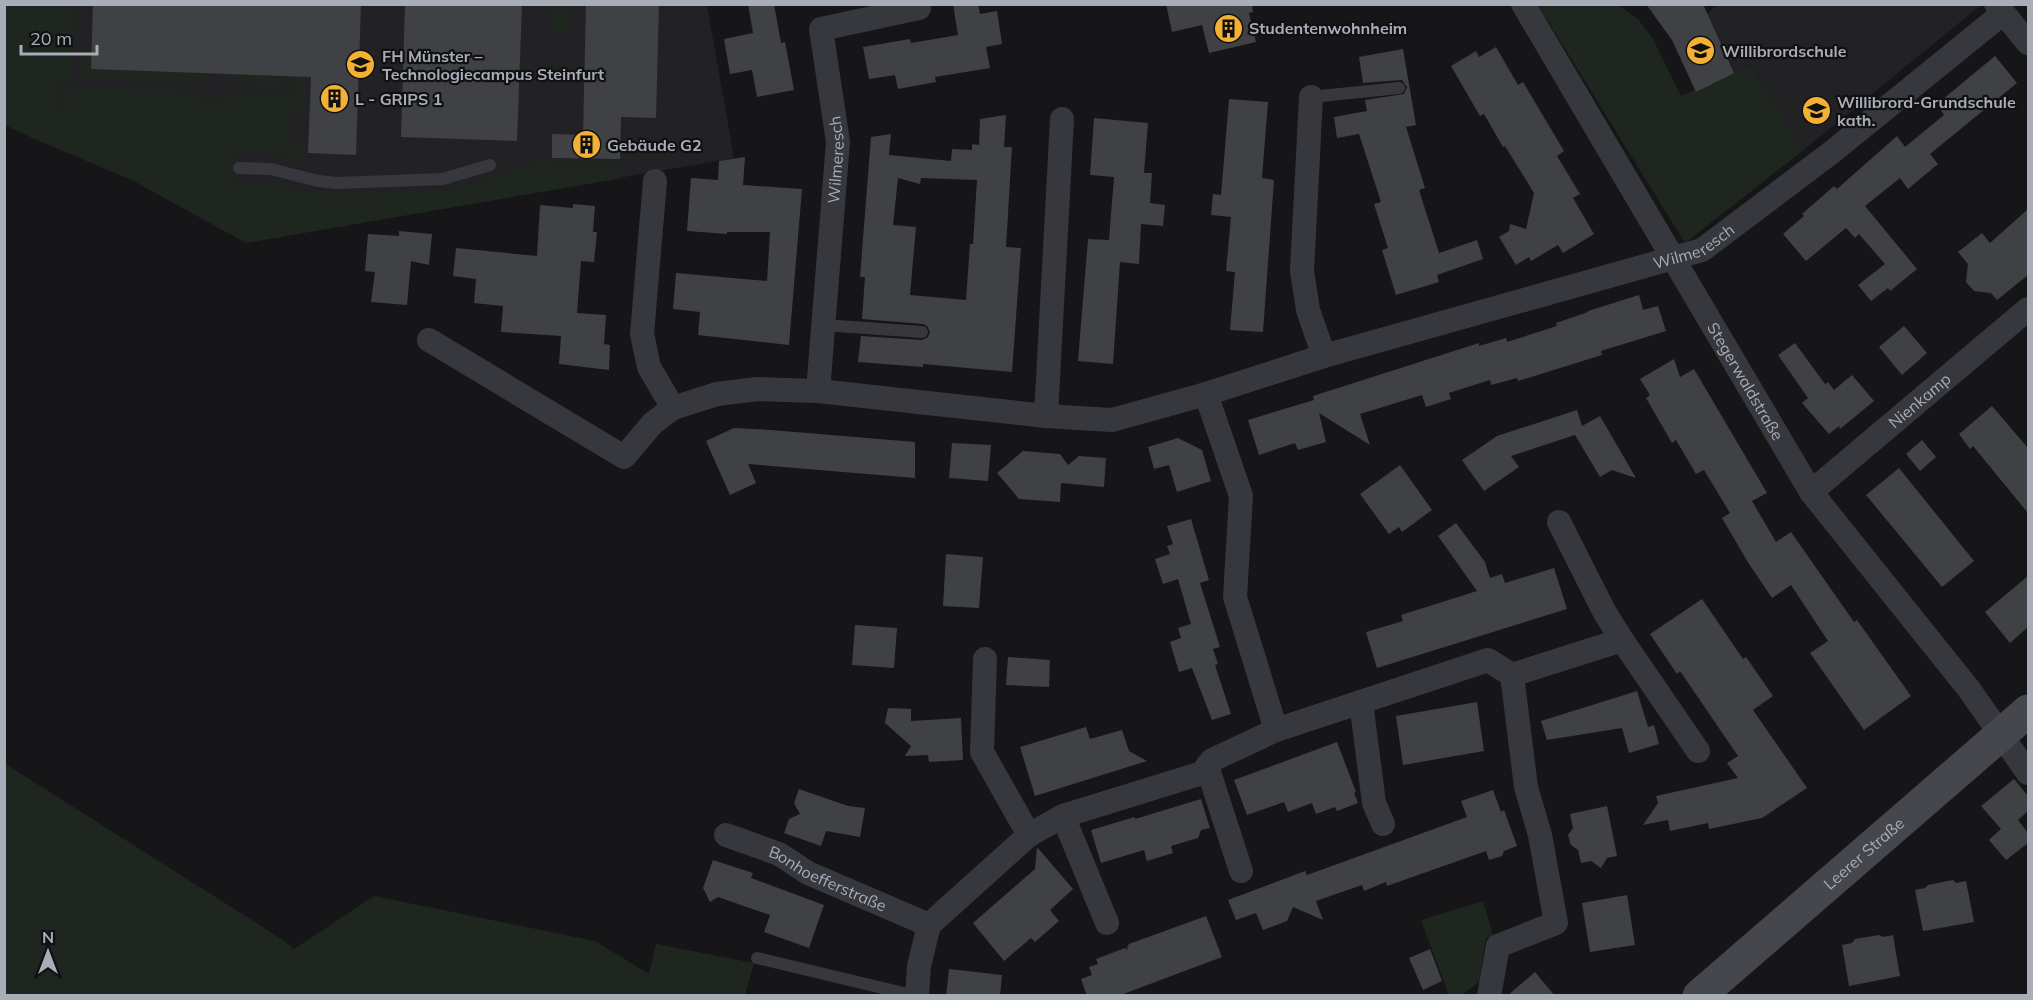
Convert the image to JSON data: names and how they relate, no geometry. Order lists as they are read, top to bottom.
{
  "streets": {
    "street": [
      "Wilmeresch",
      "Stegerwaldstraße",
      "Nienkamp",
      "Leerer Straße",
      "Bonhoefferstraße"
    ]
  },
  "crossings": [
    ["Wilmeresch", "Stegerwaldstraße"],
    ["Stegerwaldstraße", "Nienkamp"],
    ["Stegerwaldstraße", "Leerer Straße"]
  ],
  "places": {
    "building": ["Studentenwohnheim", "L - GRIPS 1", "Gebäude G2"],
    "school or university": ["Willibrordschule", "FH Münster – Technologiecampus Steinfurt", "Willibrord-Grundschule kath."]
  },
  "scale_bar": "20 m",
  "north": "top"
}
